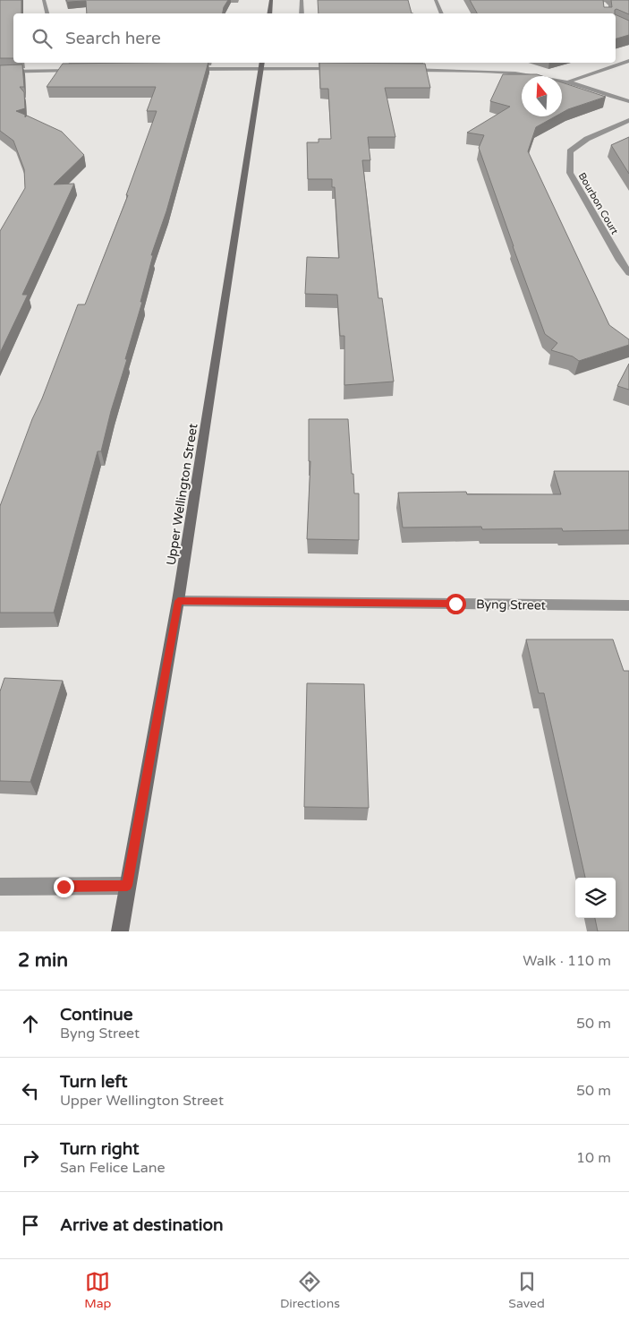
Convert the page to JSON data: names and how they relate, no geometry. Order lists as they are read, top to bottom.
{
  "streets": {
    "main road": ["Upper Wellington Street"],
    "street": ["Bourbon Court", "Byng Street"]
  },
  "crossings": [
    ["Upper Wellington Street", "Byng Street"]
  ],
  "north": "top",
  "page": {
    "search": "Search here",
    "heading": ["2 min", "Walk · 110 m"],
    "list": [
      ["Continue", "Byng Street", "50 m"],
      ["Turn left", "Upper Wellington Street", "50 m"],
      ["Turn right", "San Felice Lane", "10 m"],
      "Arrive at destination"
    ],
    "nav": ["Map", "Directions", "Saved"]
  }
}
